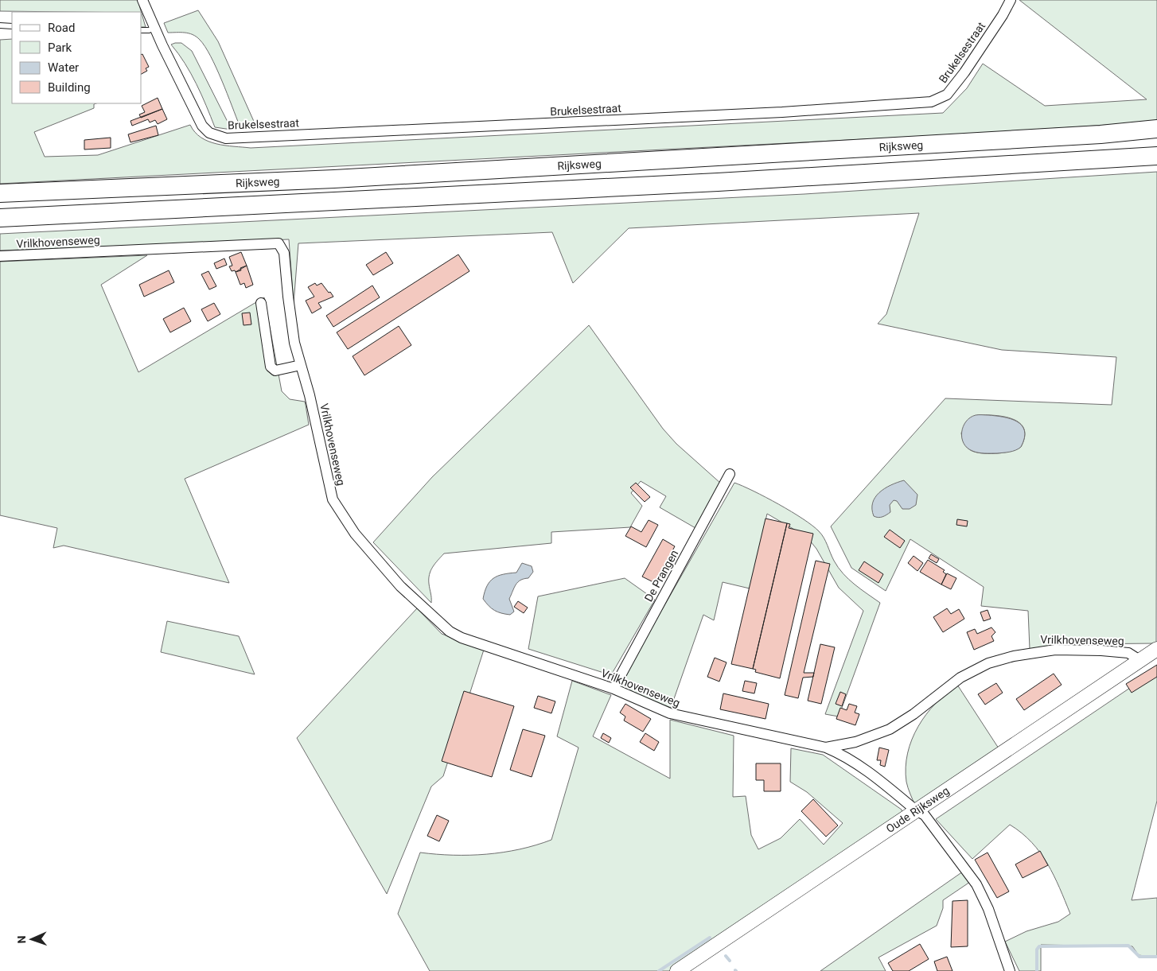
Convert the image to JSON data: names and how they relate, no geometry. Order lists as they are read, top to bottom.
{
  "streets": {
    "highway": ["Rijksweg"],
    "street": [
      "Brukelsestraat",
      "Vrilkhovenseweg",
      "De Prangen",
      "Oude Rijksweg"
    ]
  },
  "crossings": [
    ["Vrilkhovenseweg", "De Prangen"],
    ["Vrilkhovenseweg", "Oude Rijksweg"]
  ],
  "legend": [
    "Road",
    "Park",
    "Water",
    "Building"
  ],
  "north": "left"
}
